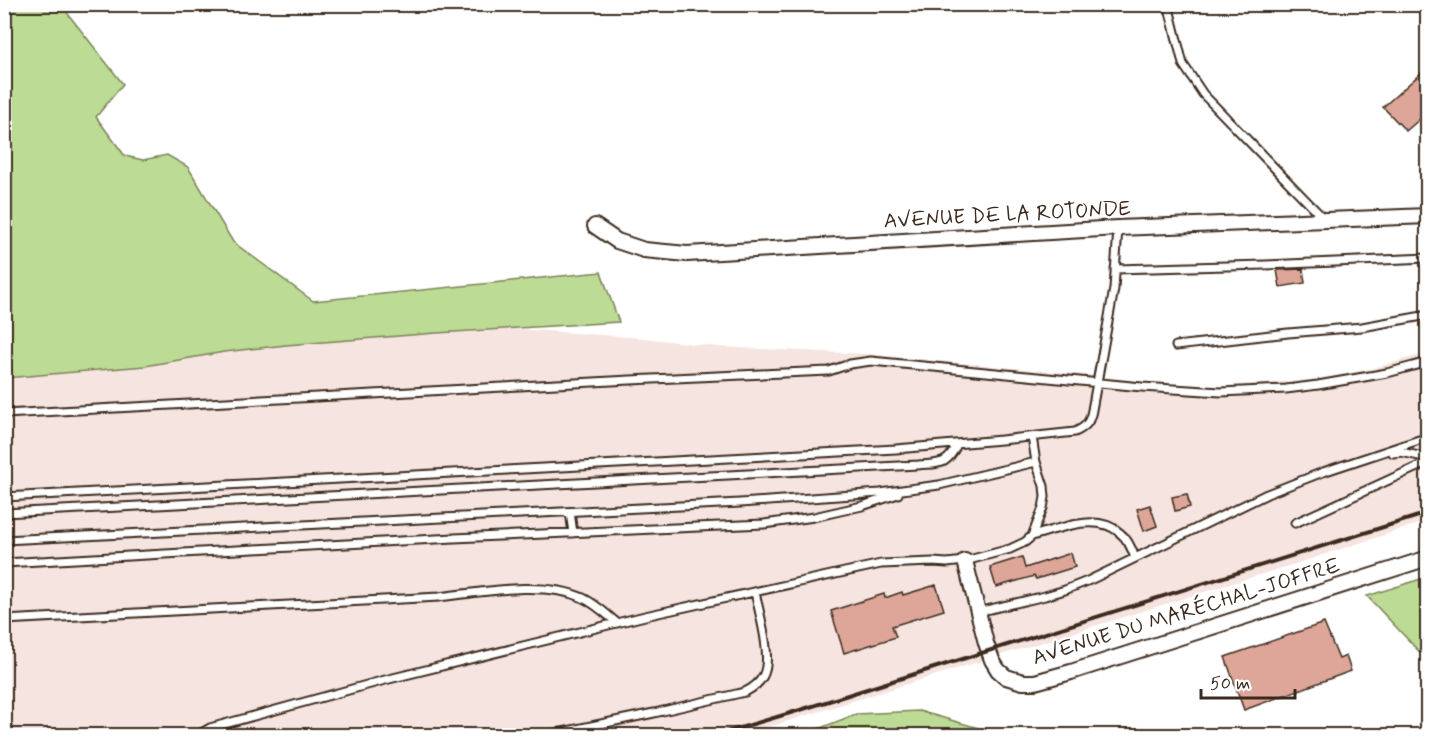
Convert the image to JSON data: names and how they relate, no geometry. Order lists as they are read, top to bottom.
{
  "streets": {
    "street": ["AVENUE DE LA ROTONDE", "AVENUE DU MARÉCHAL-JOFFRE"]
  },
  "scale_bar": "50 m"
}
